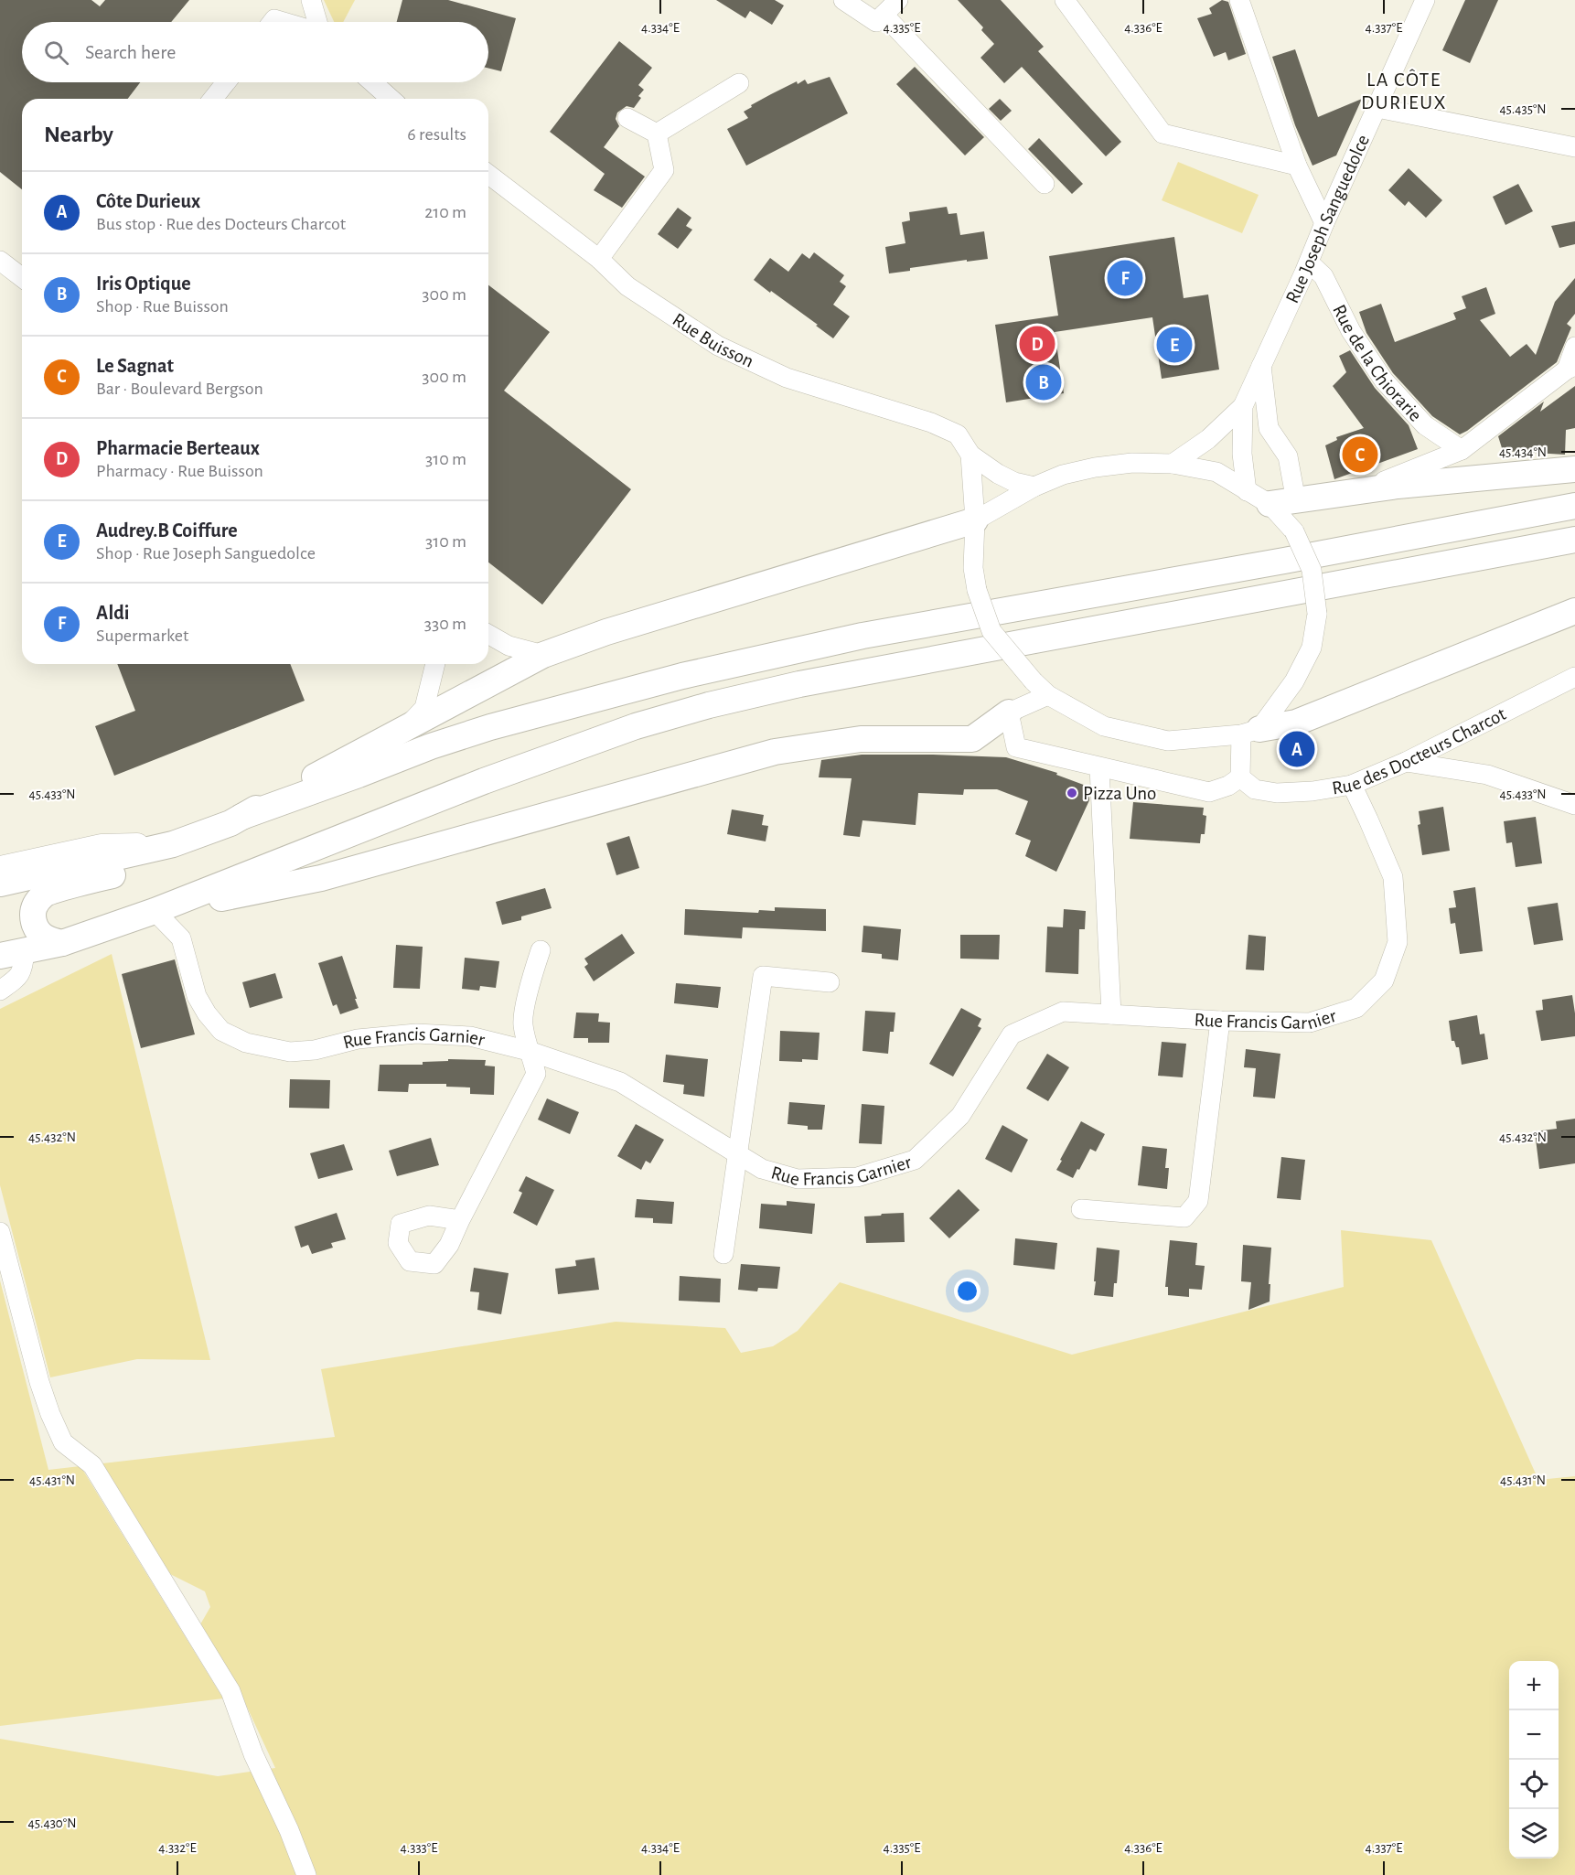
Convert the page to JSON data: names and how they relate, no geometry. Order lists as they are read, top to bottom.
{
  "streets": {
    "street": [
      "Rue Joseph Sanguedolce",
      "Rue Buisson",
      "Rue de la Chiorarie",
      "Rue des Docteurs Charcot",
      "Rue Francis Garnier"
    ]
  },
  "crossings": [
    ["Rue Joseph Sanguedolce", "Rue de la Chiorarie"],
    ["Rue des Docteurs Charcot", "Rue Francis Garnier"]
  ],
  "districts": ["LA CÔTE DURIEUX"],
  "places": ["Pizza Uno"],
  "page": {
    "search": "Search here",
    "heading": ["Nearby", "6 results"],
    "list": [
      {
        "mark": "A",
        "name": "Côte Durieux",
        "note": "Bus stop · Rue des Docteurs Charcot",
        "value": "210 m"
      },
      {
        "mark": "B",
        "name": "Iris Optique",
        "note": "Shop · Rue Buisson",
        "value": "300 m"
      },
      {
        "mark": "C",
        "name": "Le Sagnat",
        "note": "Bar · Boulevard Bergson",
        "value": "300 m"
      },
      {
        "mark": "D",
        "name": "Pharmacie Berteaux",
        "note": "Pharmacy · Rue Buisson",
        "value": "310 m"
      },
      {
        "mark": "E",
        "name": "Audrey.B Coiffure",
        "note": "Shop · Rue Joseph Sanguedolce",
        "value": "310 m"
      },
      {
        "mark": "F",
        "name": "Aldi",
        "note": "Supermarket",
        "value": "330 m"
      }
    ],
    "pins": [
      "F",
      "D",
      "E",
      "B",
      "C",
      "A"
    ],
    "map_buttons": ["+", "−"]
  },
  "coordinates": [
    "4.334°E",
    "4.335°E",
    "4.336°E",
    "4.337°E",
    "45.435°N",
    "45.434°N",
    "45.433°N",
    "45.432°N",
    "45.431°N",
    "45.430°N",
    "4.332°E",
    "4.333°E"
  ]
}
